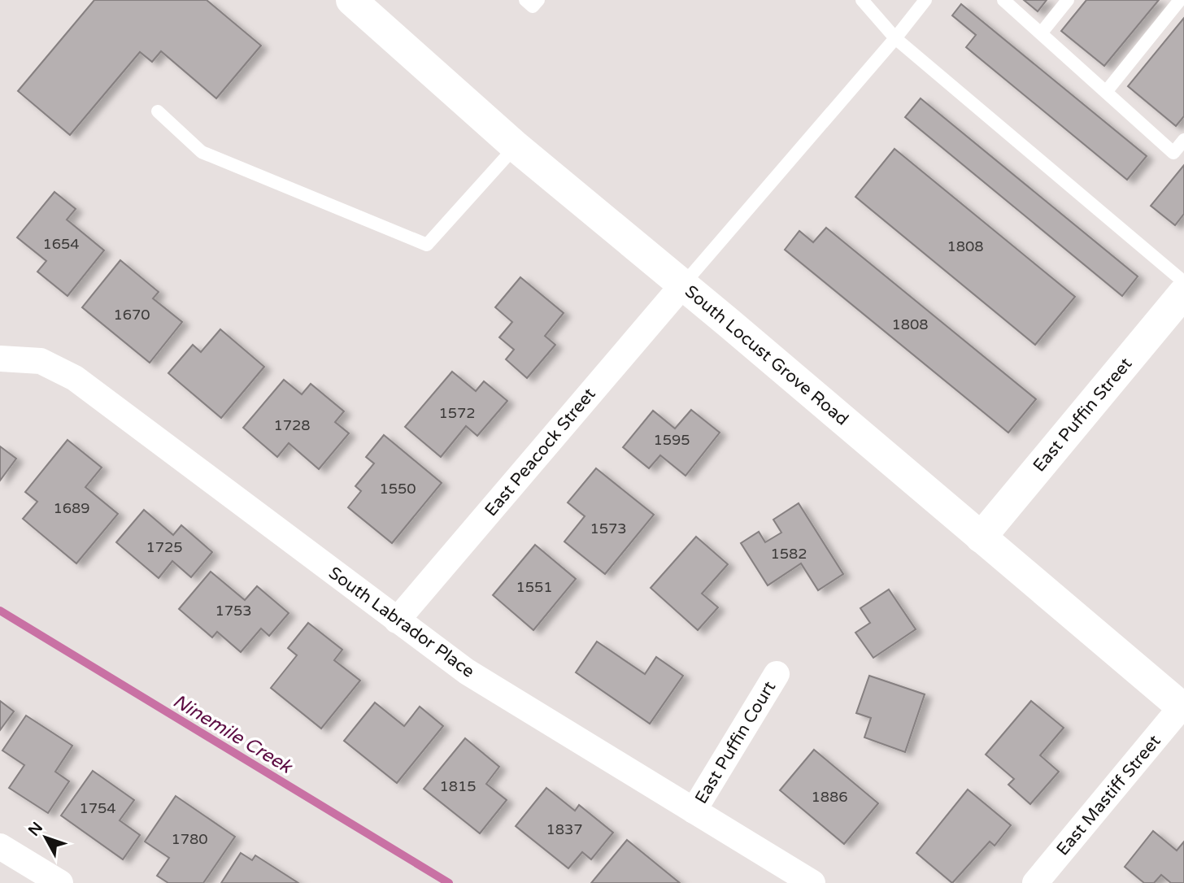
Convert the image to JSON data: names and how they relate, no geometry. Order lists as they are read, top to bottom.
{
  "streets": {
    "main road": ["South Locust Grove Road", "East Puffin Street"],
    "street": [
      "East Peacock Street",
      "South Labrador Place",
      "East Puffin Court",
      "East Mastiff Street"
    ]
  },
  "crossings": [
    ["South Locust Grove Road", "East Puffin Street"],
    ["South Locust Grove Road", "East Peacock Street"],
    ["South Locust Grove Road", "East Mastiff Street"],
    ["East Peacock Street", "South Labrador Place"],
    ["South Labrador Place", "East Puffin Court"]
  ],
  "water": ["Ninemile Creek"],
  "house_numbers": [
    "1654",
    "1808",
    "1670",
    "1808",
    "1572",
    "1728",
    "1595",
    "1550",
    "1689",
    "1573",
    "1725",
    "1582",
    "1551",
    "1753",
    "1815",
    "1886",
    "1754",
    "1837",
    "1780"
  ],
  "north": "top left"
}
